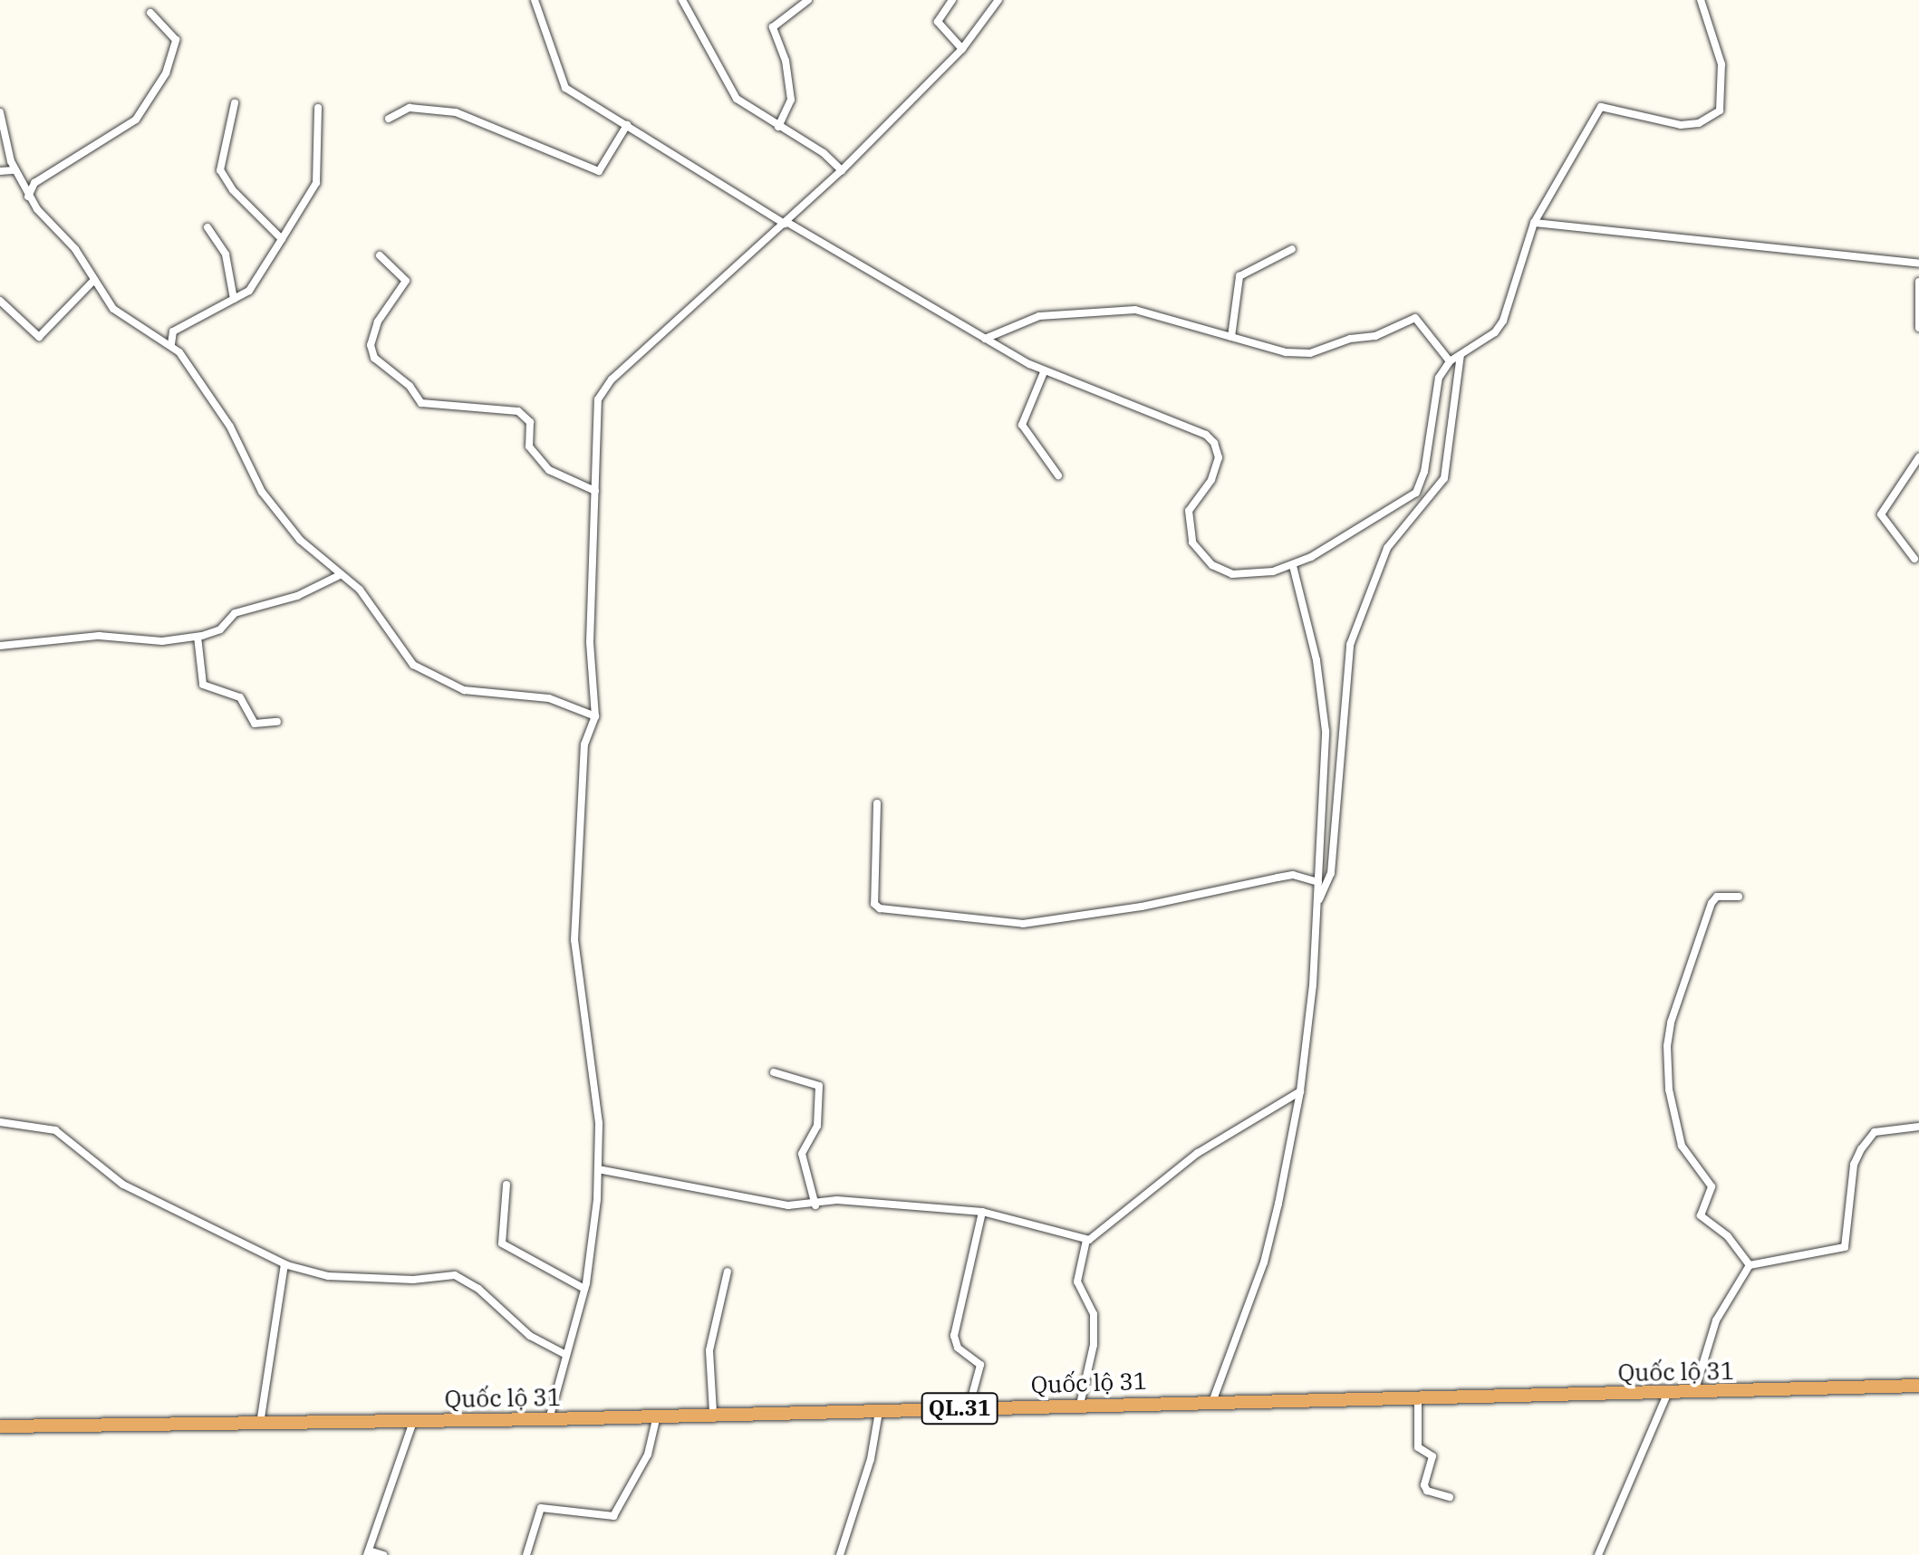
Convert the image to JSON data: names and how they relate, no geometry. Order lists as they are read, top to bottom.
{
  "streets": {
    "highway": ["Quốc lộ 31", "QL.31"]
  }
}
